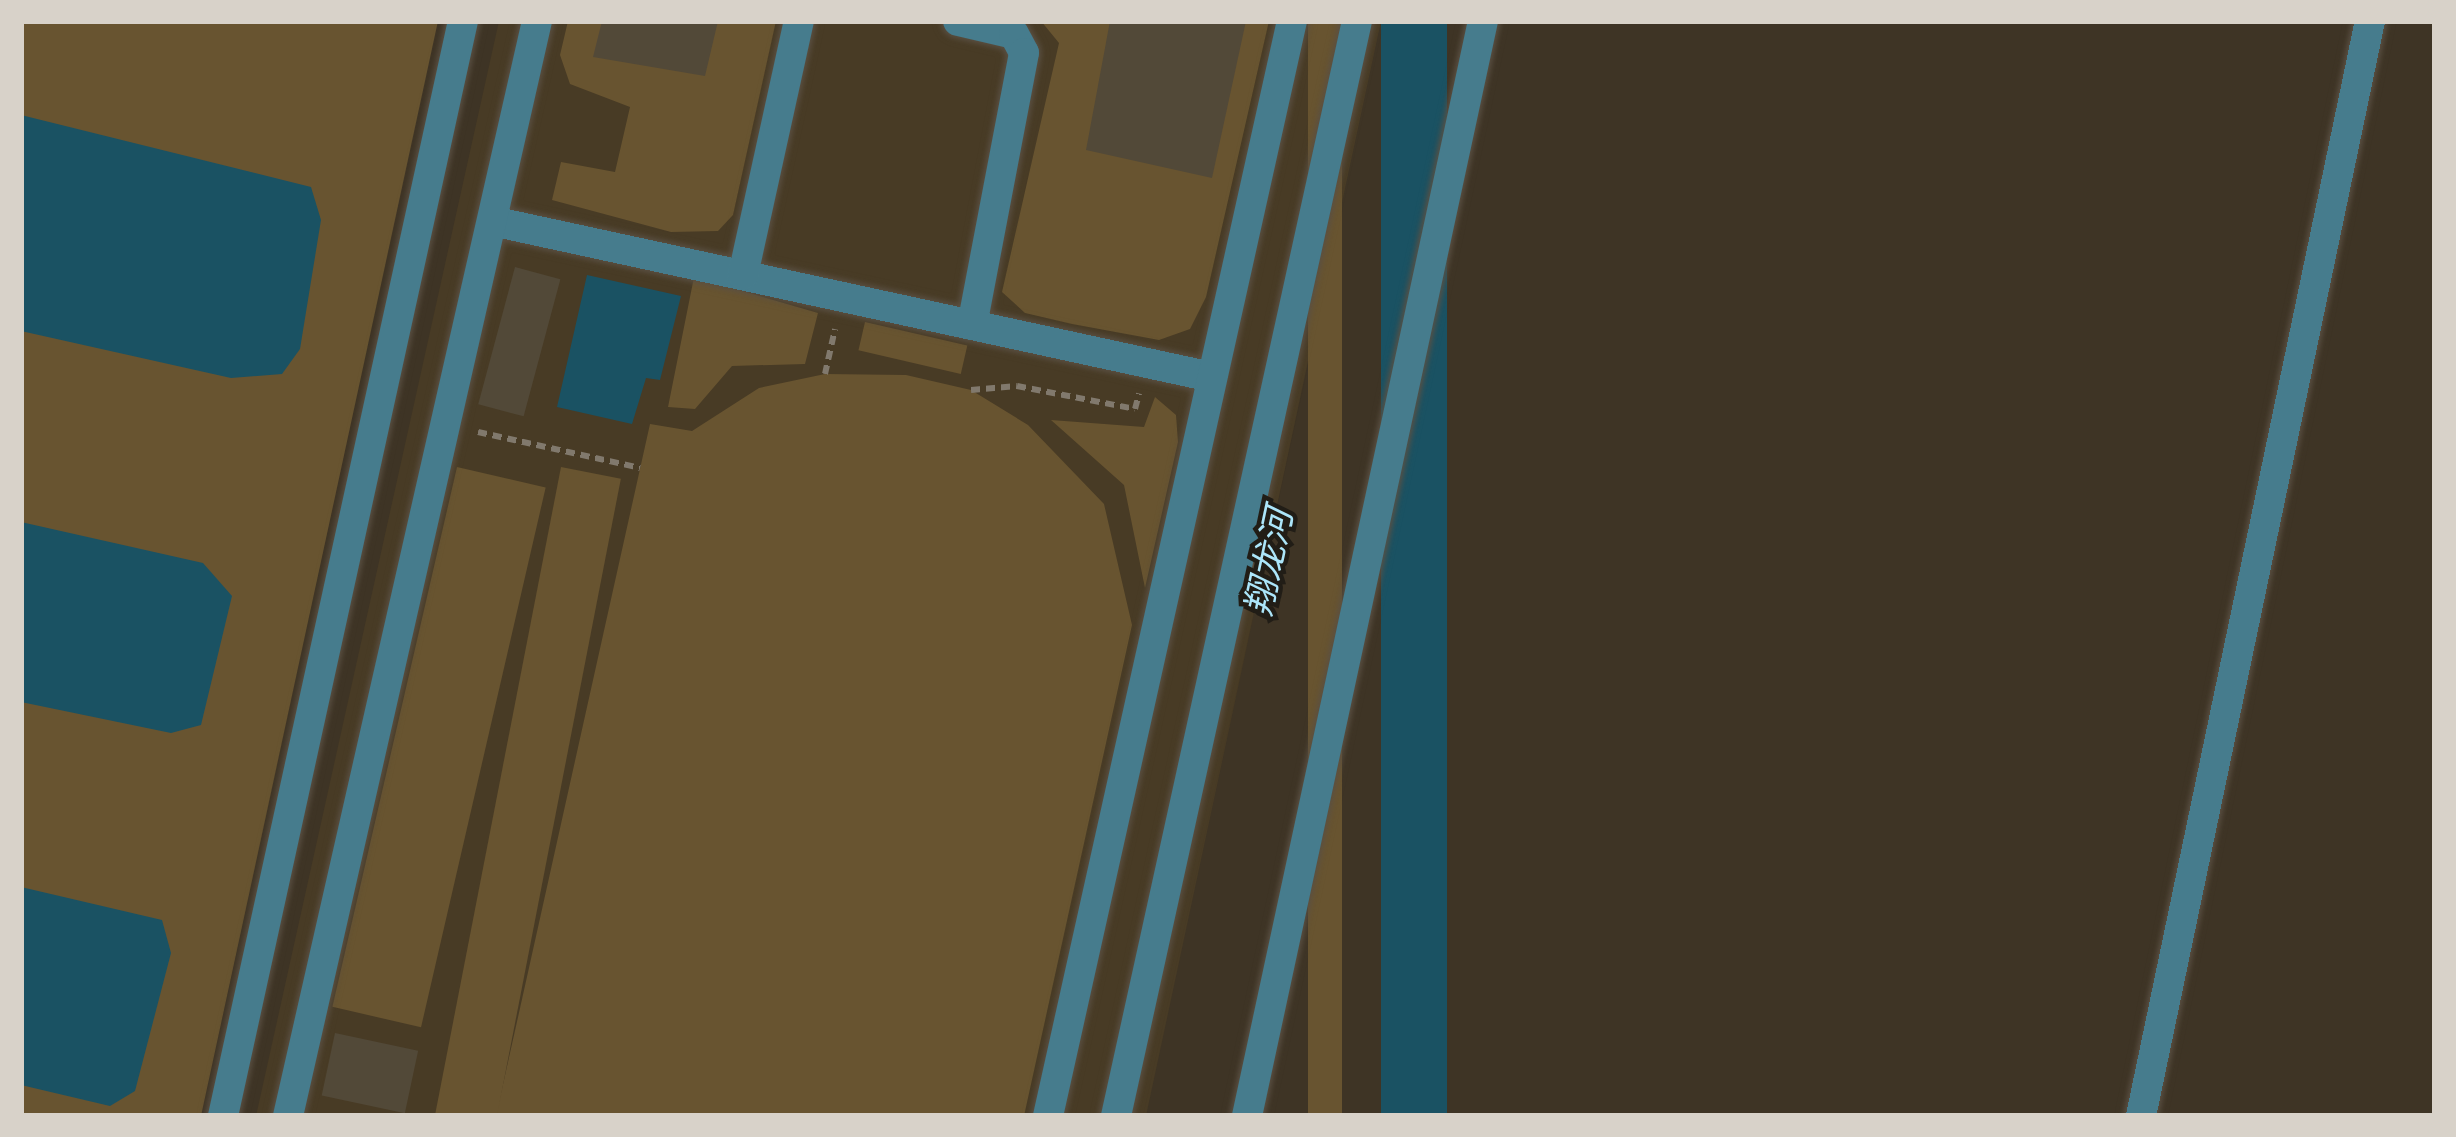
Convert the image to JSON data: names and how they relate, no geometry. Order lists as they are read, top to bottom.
{
  "water": ["翔龙河"]
}
